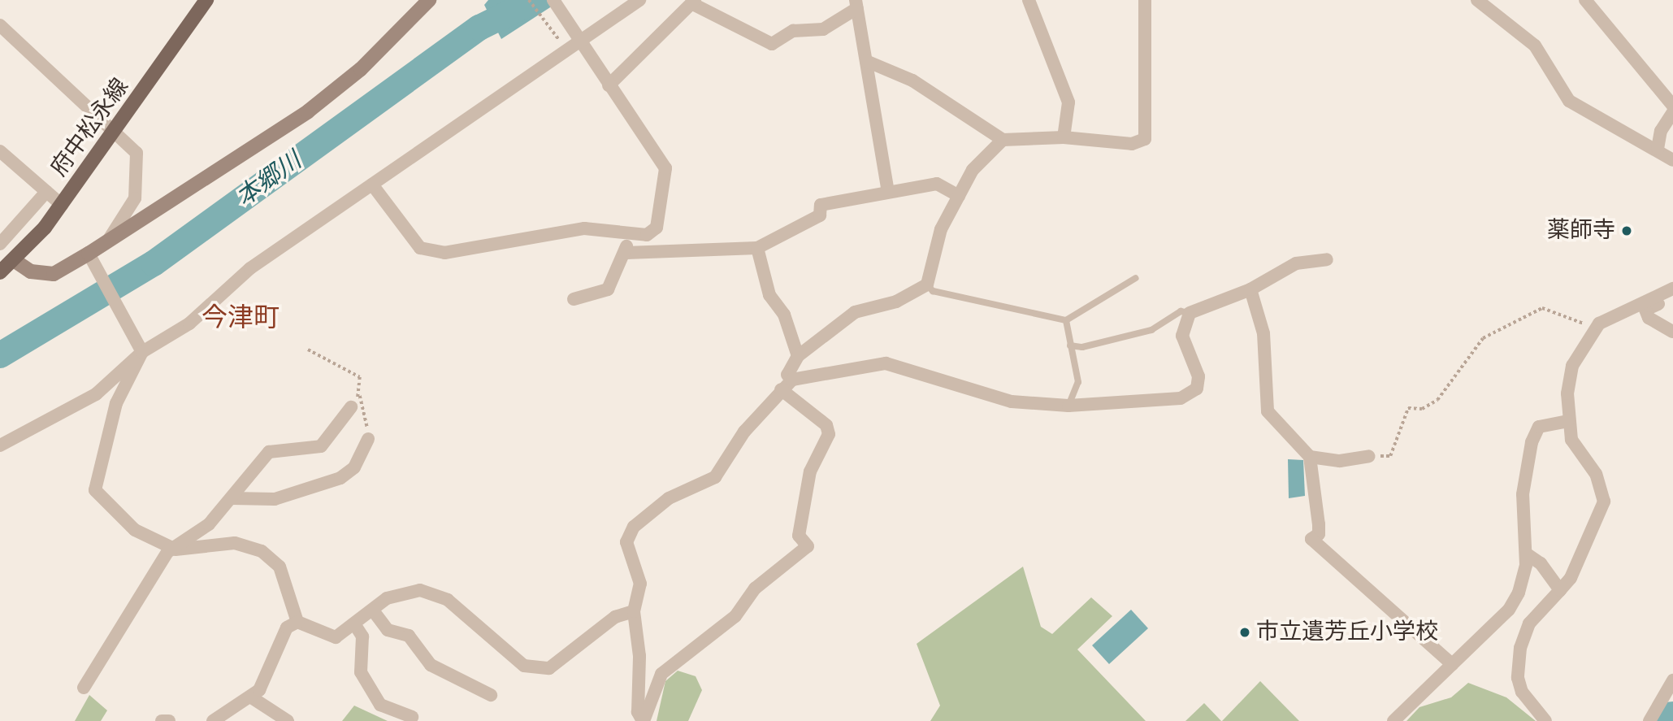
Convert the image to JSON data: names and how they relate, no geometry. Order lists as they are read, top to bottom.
{
  "streets": {
    "main road": ["府中松永線"]
  },
  "districts": ["今津町"],
  "water": ["本郷川"],
  "places": ["薬師寺", "市立遺芳丘小学校"]
}
